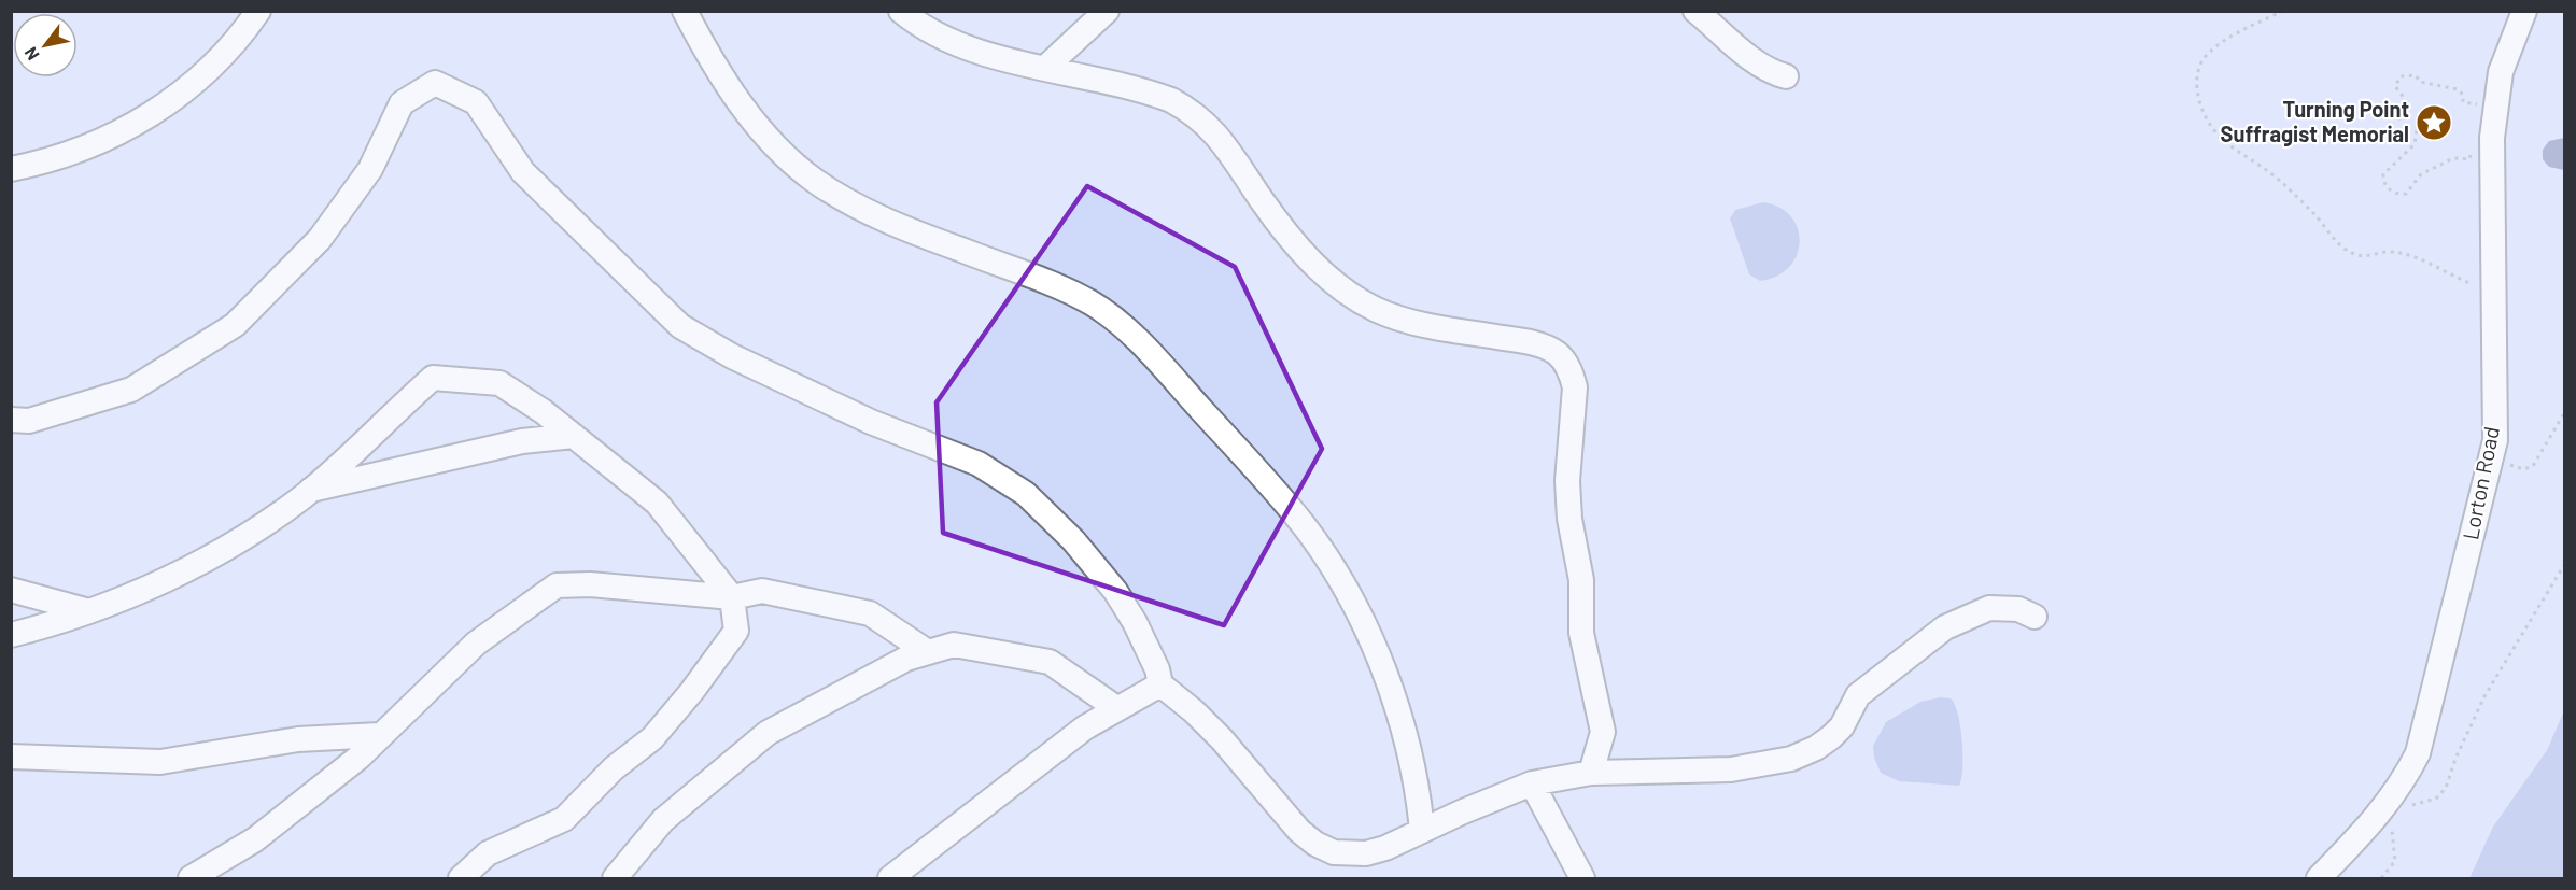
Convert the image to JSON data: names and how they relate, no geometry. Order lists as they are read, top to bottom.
{
  "streets": {
    "street": ["Lorton Road"]
  },
  "places": {
    "place": ["Turning Point Suffragist Memorial"]
  },
  "north": "bottom left"
}
